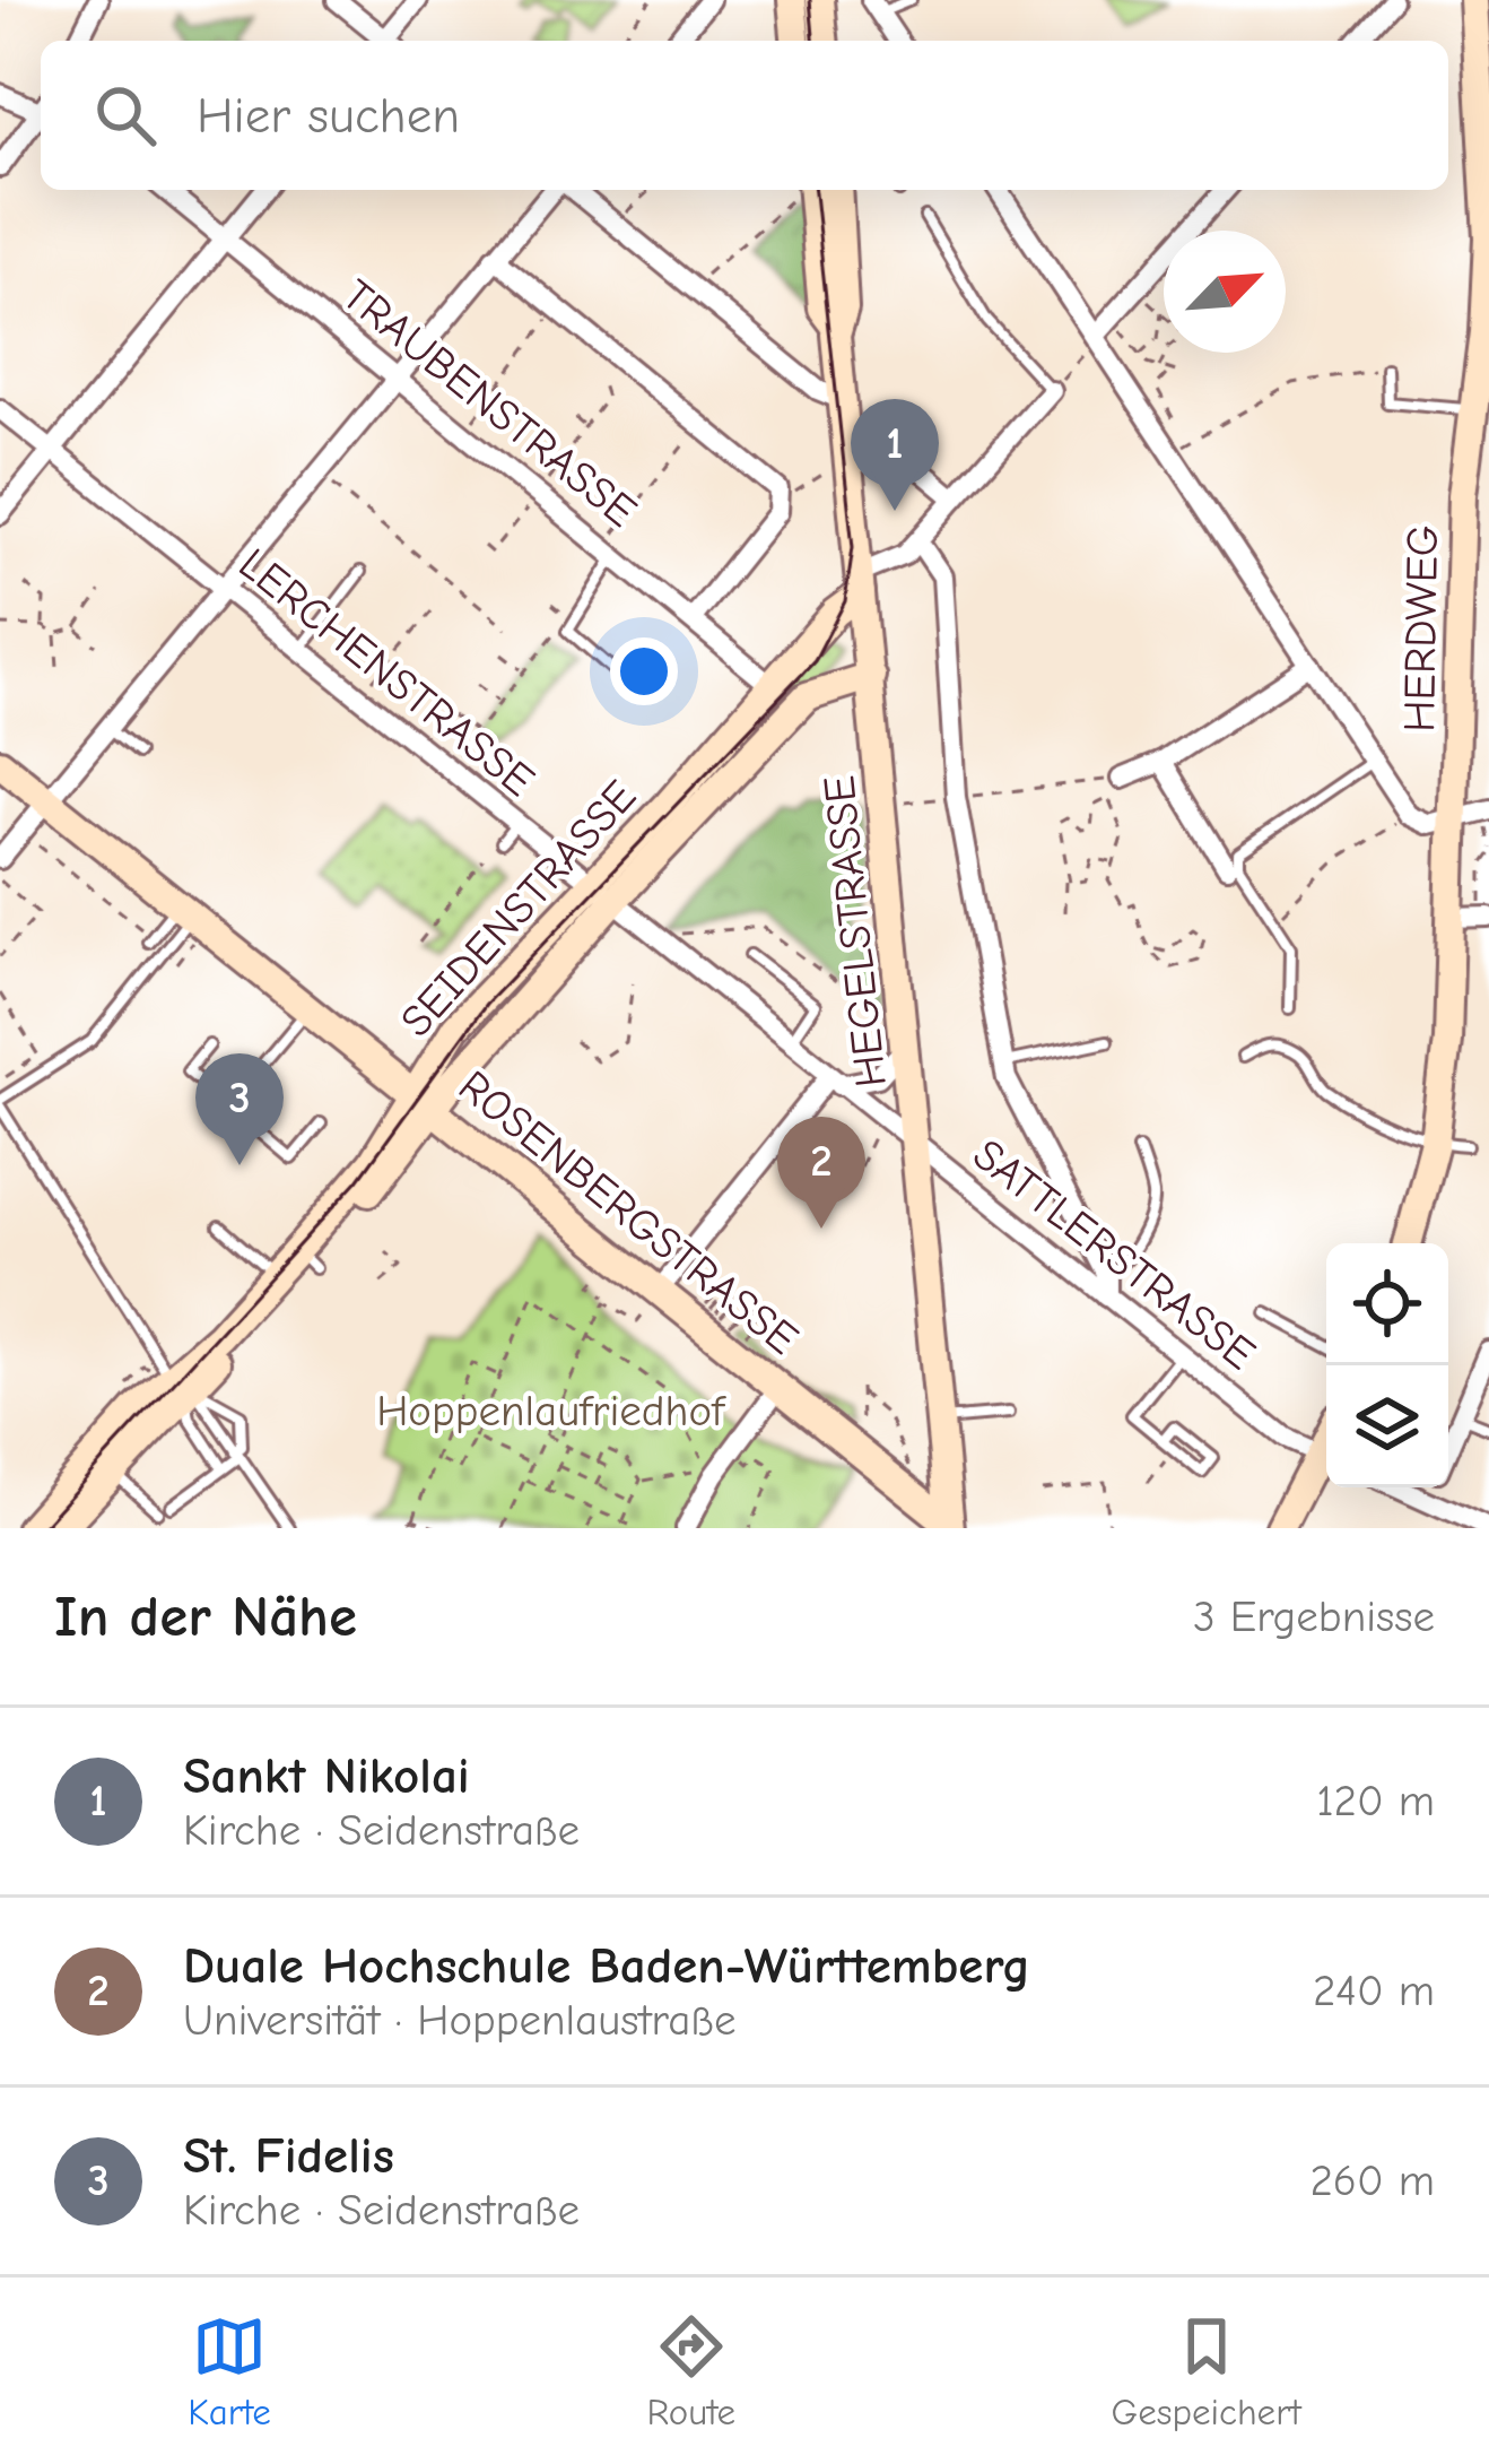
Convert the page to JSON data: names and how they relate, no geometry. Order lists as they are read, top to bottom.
{
  "streets": {
    "street": [
      "TRAUBENSTRASSE",
      "HERDWEG",
      "LERCHENSTRASSE",
      "SEIDENSTRASSE",
      "HEGELSTRASSE",
      "ROSENBERGSTRASSE",
      "SATTLERSTRASSE"
    ]
  },
  "crossings": [
    ["TRAUBENSTRASSE", "SEIDENSTRASSE"],
    ["LERCHENSTRASSE", "SEIDENSTRASSE"],
    ["LERCHENSTRASSE", "HEGELSTRASSE"],
    ["LERCHENSTRASSE", "SATTLERSTRASSE"],
    ["SEIDENSTRASSE", "HEGELSTRASSE"],
    ["SEIDENSTRASSE", "ROSENBERGSTRASSE"],
    ["HEGELSTRASSE", "ROSENBERGSTRASSE"],
    ["HEGELSTRASSE", "SATTLERSTRASSE"]
  ],
  "parks": ["Hoppenlaufriedhof"],
  "north": "top right",
  "page": {
    "search": "Hier suchen",
    "pins": ["1", "3", "2"],
    "heading": ["In der Nähe", "3 Ergebnisse"],
    "list": [
      {
        "mark": "1",
        "name": "Sankt Nikolai",
        "note": "Kirche · Seidenstraße",
        "value": "120 m"
      },
      {
        "mark": "2",
        "name": "Duale Hochschule Baden-Württemberg",
        "note": "Universität · Hoppenlaustraße",
        "value": "240 m"
      },
      {
        "mark": "3",
        "name": "St. Fidelis",
        "note": "Kirche · Seidenstraße",
        "value": "260 m"
      }
    ],
    "nav": ["Karte", "Route", "Gespeichert"]
  }
}
